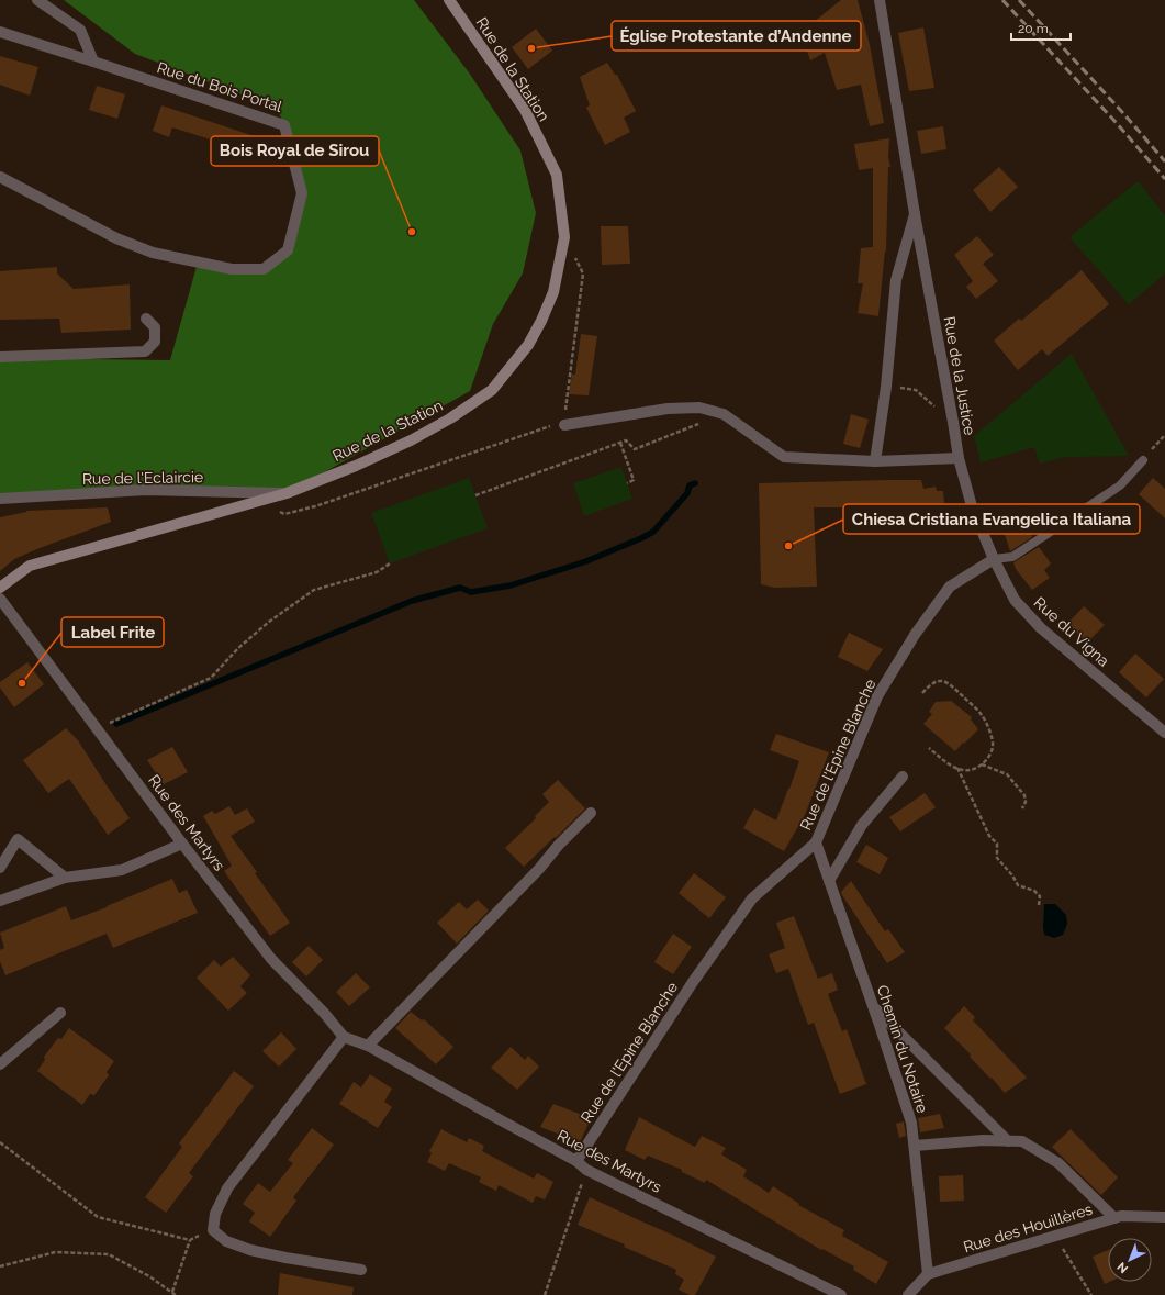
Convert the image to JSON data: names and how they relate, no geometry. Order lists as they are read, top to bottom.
{
  "streets": {
    "main road": ["Rue de la Station"],
    "street": [
      "Rue du Bois Portal",
      "Rue de la Justice",
      "Rue de l'Eclaircie",
      "Rue du Vigna",
      "Rue de l'Epine Blanche",
      "Rue des Martyrs",
      "Chemin du Notaire",
      "Rue des Houillères"
    ]
  },
  "crossings": [
    ["Rue de la Station", "Rue de l'Eclaircie"],
    ["Rue de la Justice", "Rue du Vigna"],
    ["Rue du Vigna", "Rue de l'Epine Blanche"],
    ["Rue de l'Epine Blanche", "Rue des Martyrs"],
    ["Rue de l'Epine Blanche", "Chemin du Notaire"],
    ["Chemin du Notaire", "Rue des Houillères"]
  ],
  "places": [
    "Église Protestante d’Andenne",
    "Bois Royal de Sirou",
    "Chiesa Cristiana Evangelica Italiana",
    "Label Frite"
  ],
  "scale_bar": "20 m",
  "north": "bottom left"
}
